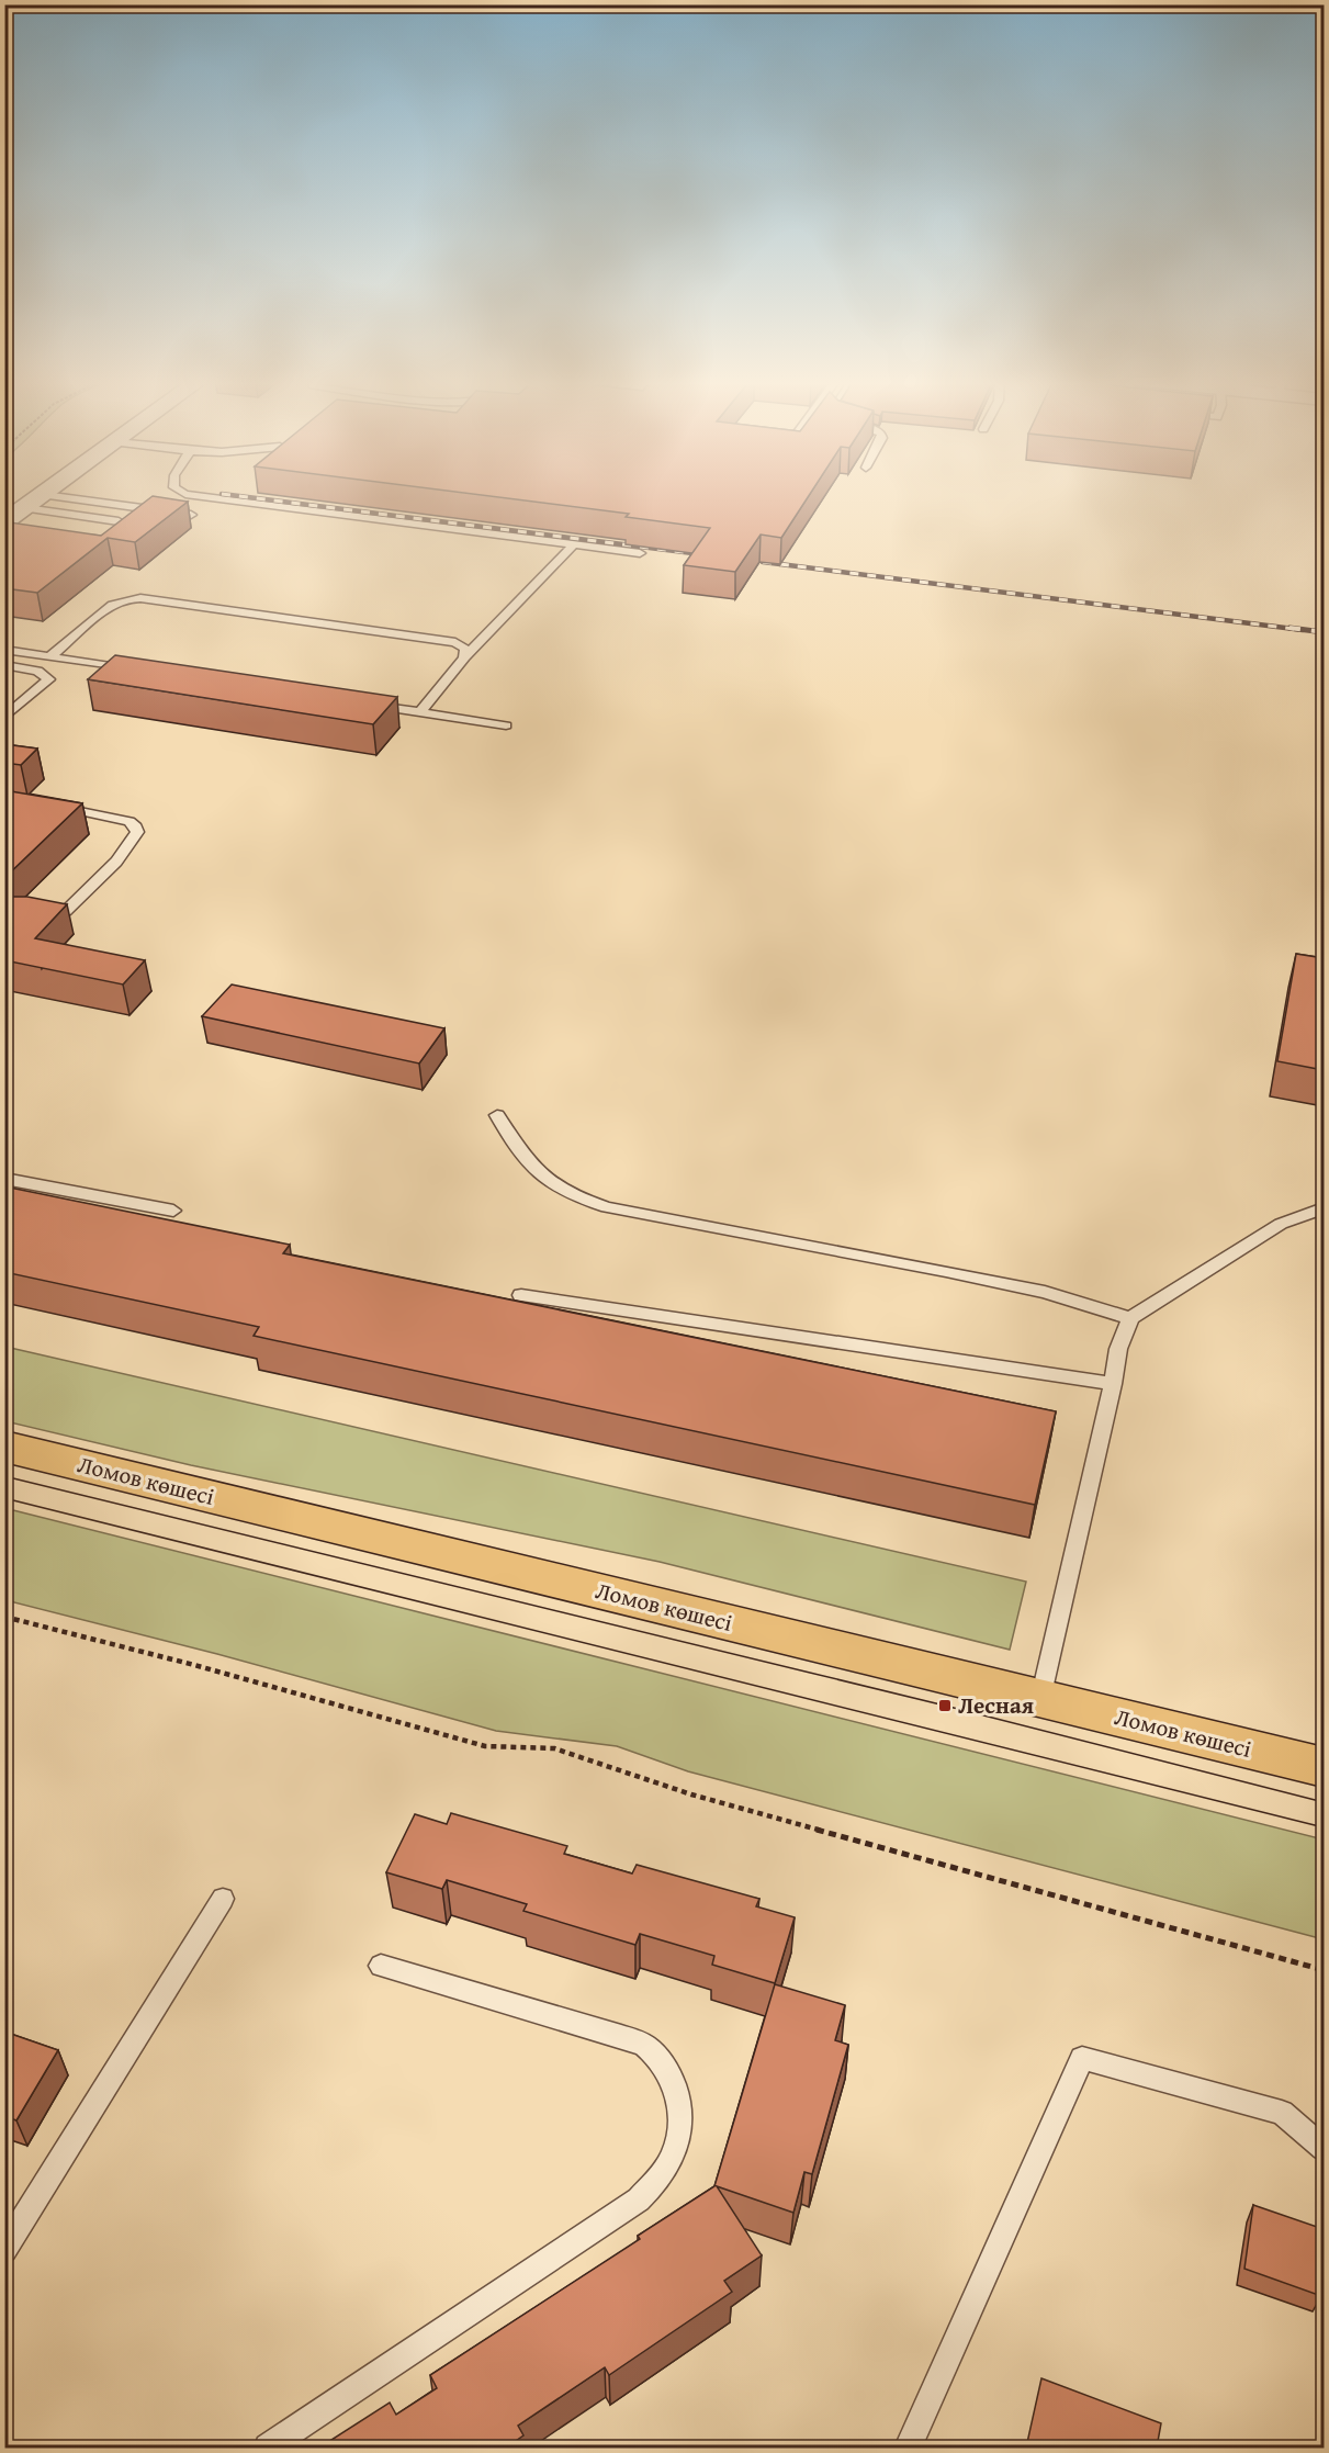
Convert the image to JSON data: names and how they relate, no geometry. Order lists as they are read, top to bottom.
{
  "streets": {
    "main road": ["Ломов көшесі"]
  },
  "places": {
    "transit": ["Лесная"]
  }
}
